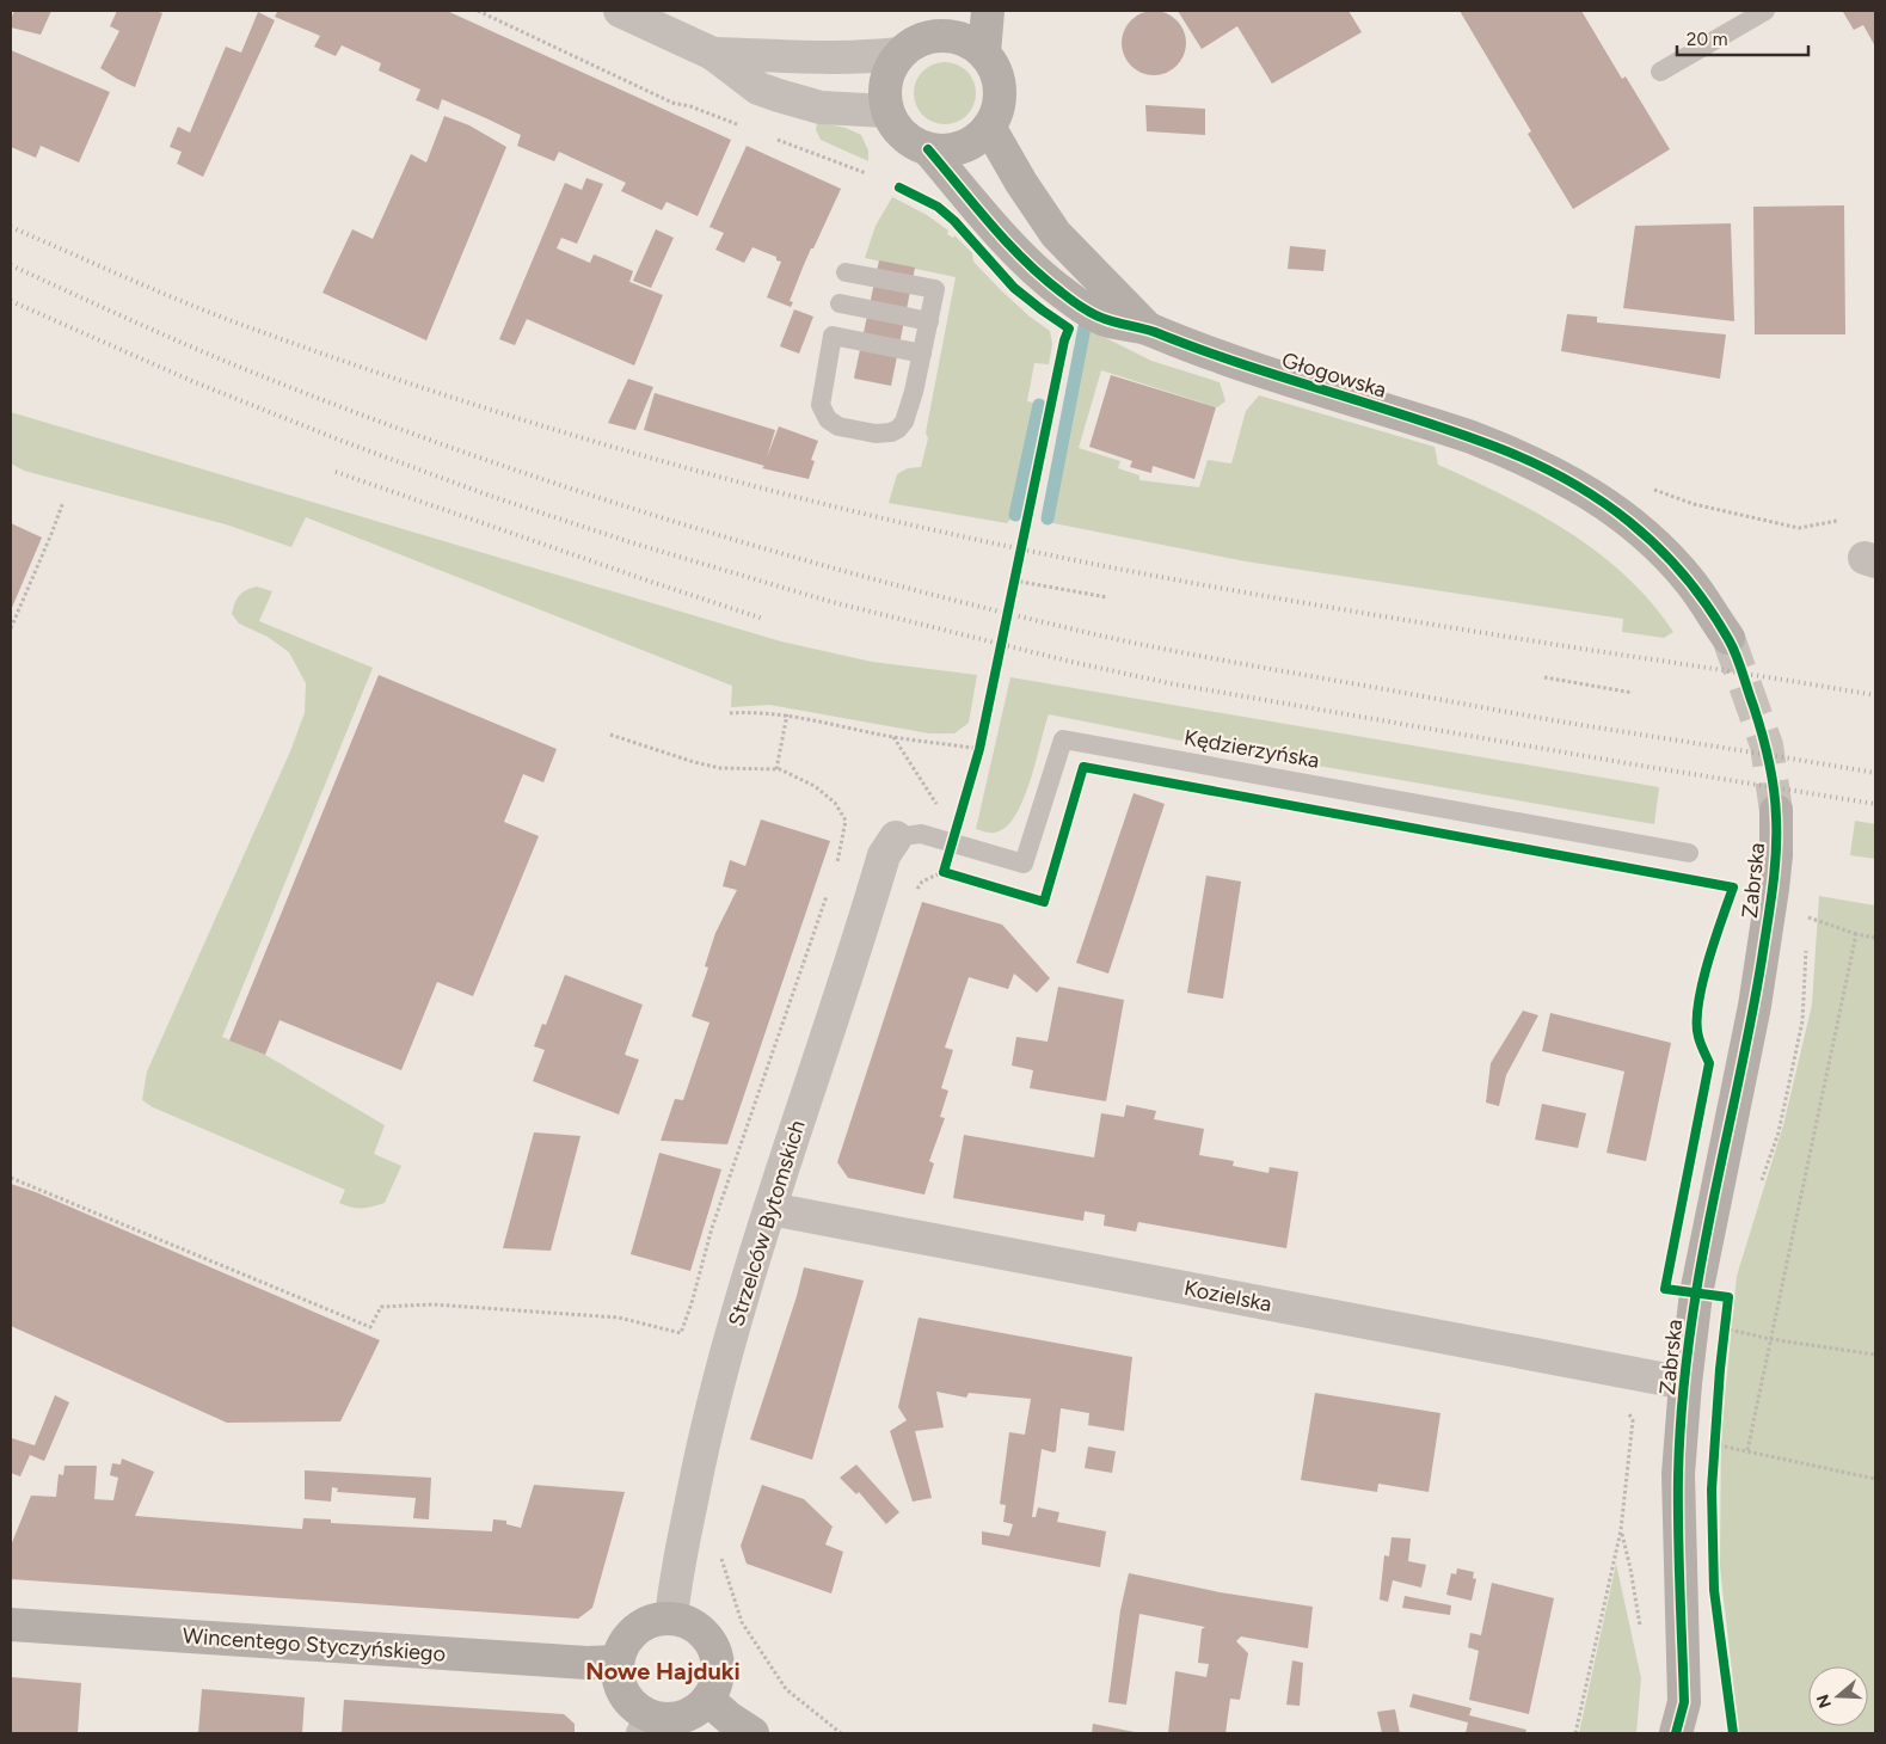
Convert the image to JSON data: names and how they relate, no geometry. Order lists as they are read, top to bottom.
{
  "streets": {
    "street": [
      "Głogowska",
      "Zabrska",
      "Strzelców Bytomskich",
      "Kozielska",
      "Wincentego Styczyńskiego"
    ],
    "lane": ["Kędzierzyńska"]
  },
  "crossings": [
    ["Kędzierzyńska", "Strzelców Bytomskich"],
    ["Zabrska", "Kozielska"],
    ["Strzelców Bytomskich", "Kozielska"],
    ["Strzelców Bytomskich", "Wincentego Styczyńskiego"]
  ],
  "districts": ["Nowe Hajduki"],
  "scale_bar": "20 m",
  "north": "left"
}
